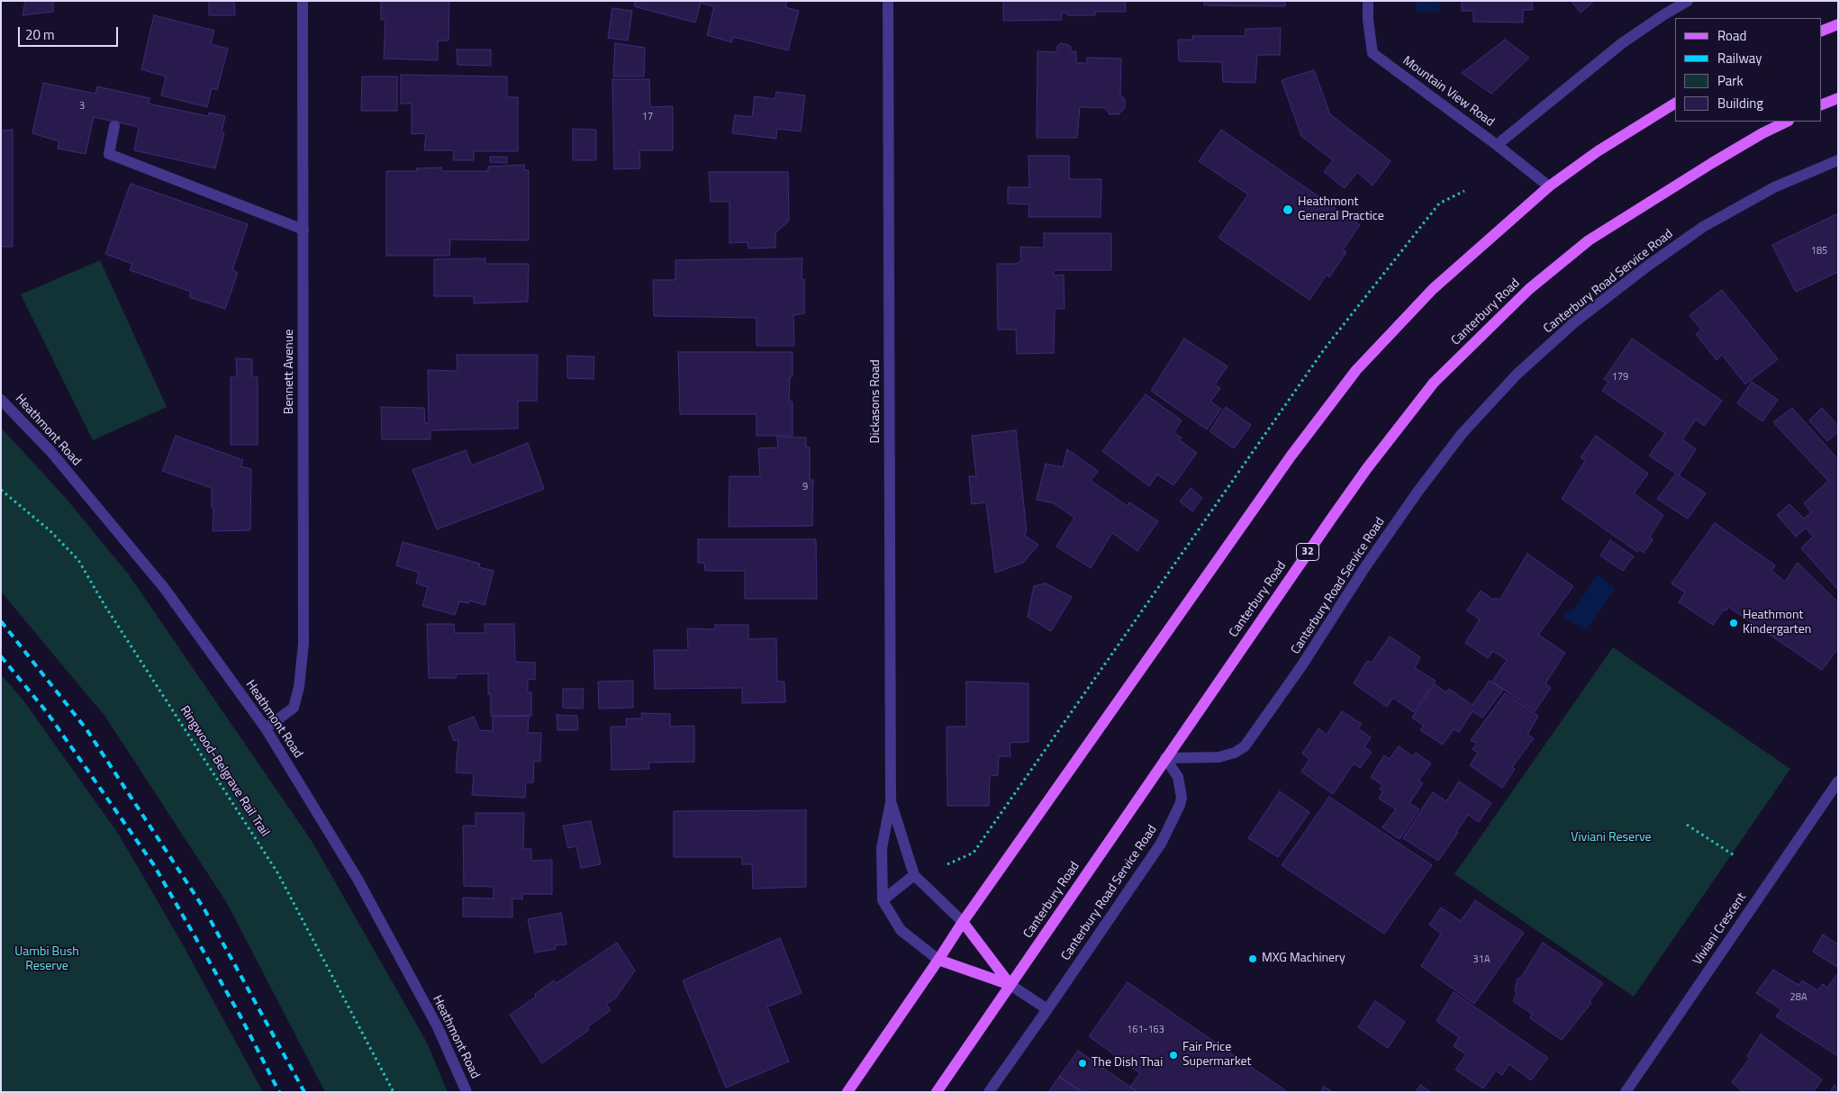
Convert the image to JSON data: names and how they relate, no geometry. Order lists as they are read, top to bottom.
{
  "streets": {
    "main road": ["Canterbury Road", "32"],
    "street": [
      "Mountain View Road",
      "Canterbury Road Service Road",
      "Bennett Avenue",
      "Dickasons Road",
      "Heathmont Road",
      "Viviani Crescent"
    ],
    "path": ["Ringwood-Belgrave Rail Trail"]
  },
  "crossings": [
    ["Canterbury Road Service Road", "Canterbury Road"],
    ["Bennett Avenue", "Heathmont Road"]
  ],
  "parks": ["Viviani Reserve", "Uambi Bush Reserve"],
  "places": [
    "Heathmont General Practice",
    "Heathmont Kindergarten",
    "MXG Machinery",
    "Fair Price Supermarket",
    "The Dish Thai"
  ],
  "house_numbers": [
    "3",
    "17",
    "185",
    "179",
    "9",
    "31A",
    "28A",
    "161-163"
  ],
  "legend": [
    "Road",
    "Railway",
    "Park",
    "Building"
  ],
  "scale_bar": "20 m"
}
